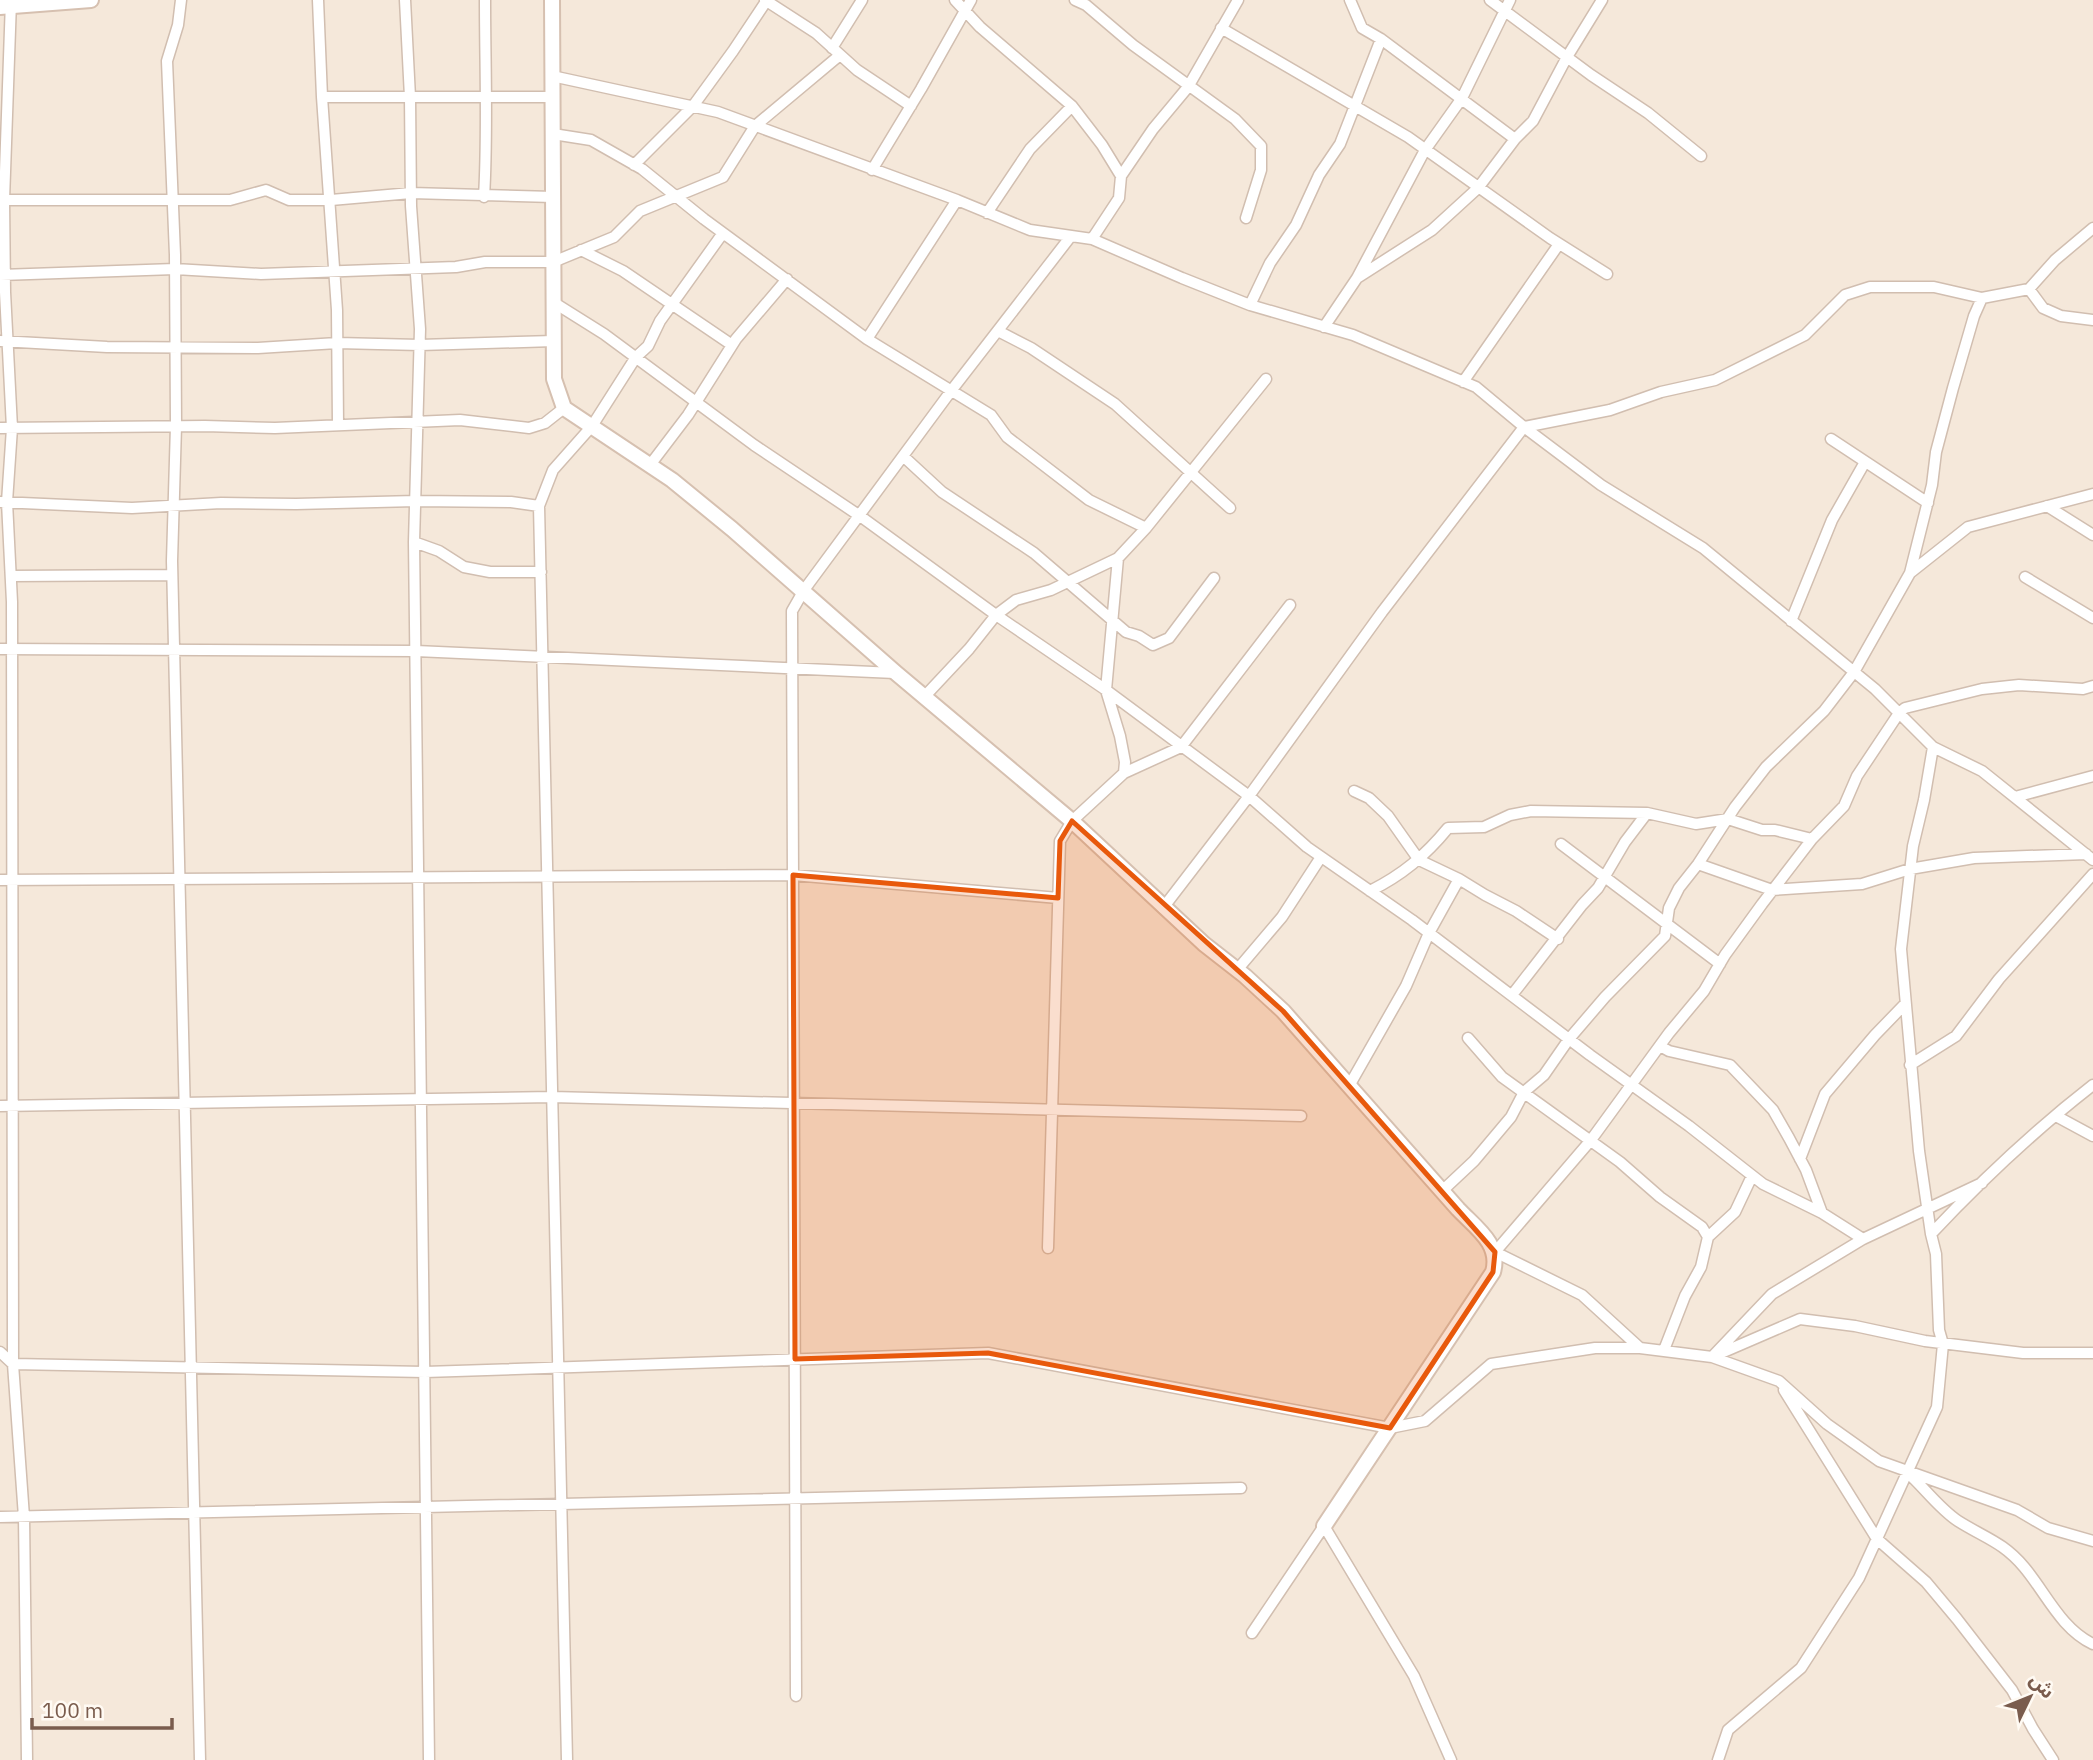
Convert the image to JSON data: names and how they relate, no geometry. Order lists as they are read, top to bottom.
{
  "scale_bar": "100 m",
  "north": "top right"
}
